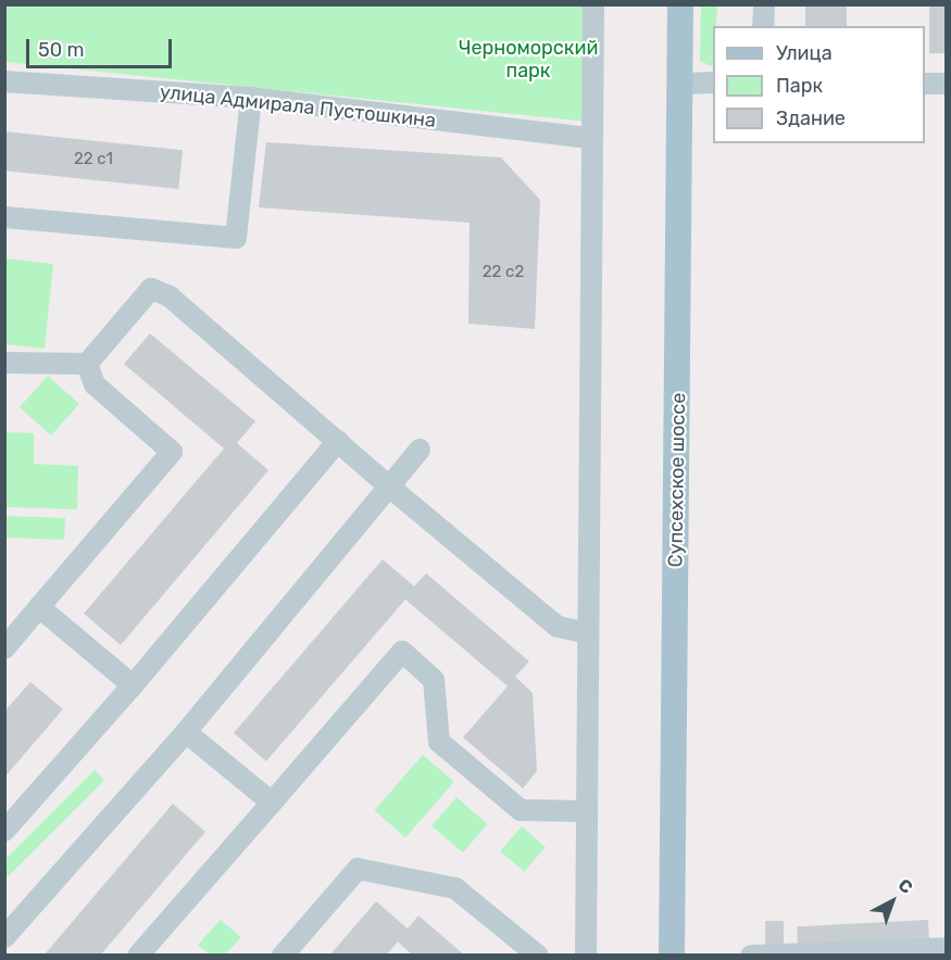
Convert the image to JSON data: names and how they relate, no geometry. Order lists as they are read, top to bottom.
{
  "streets": {
    "main road": ["Супсехское шоссе"],
    "street": ["улица Адмирала Пустошкина"]
  },
  "parks": ["Черноморский парк"],
  "house_numbers": ["22 с1", "22 с2"],
  "legend": ["Улица", "Парк", "Здание"],
  "scale_bar": "50 m",
  "north": "top right"
}
